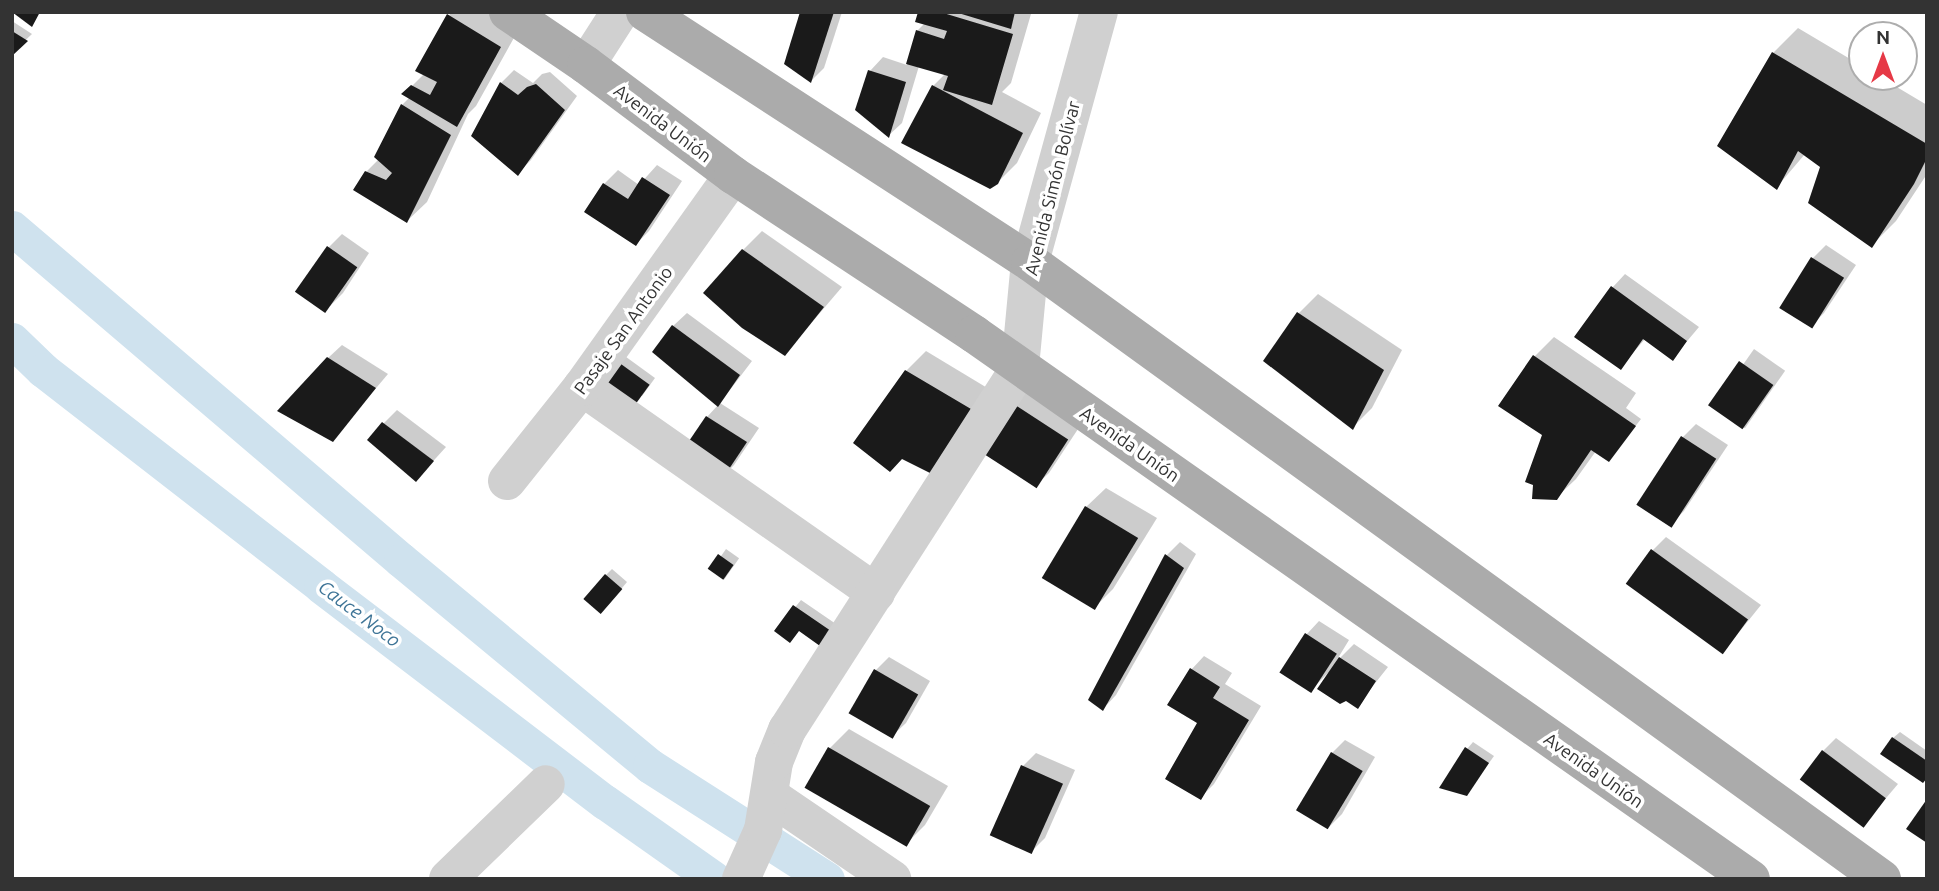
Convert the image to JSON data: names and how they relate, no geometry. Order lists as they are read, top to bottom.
{
  "streets": {
    "main road": ["Avenida Unión"],
    "street": ["Avenida Simón Bolívar", "Pasaje San Antonio"]
  },
  "crossings": [
    ["Avenida Unión", "Avenida Simón Bolívar"],
    ["Avenida Unión", "Pasaje San Antonio"]
  ],
  "water": ["Cauce Noco"],
  "north": "top"
}
